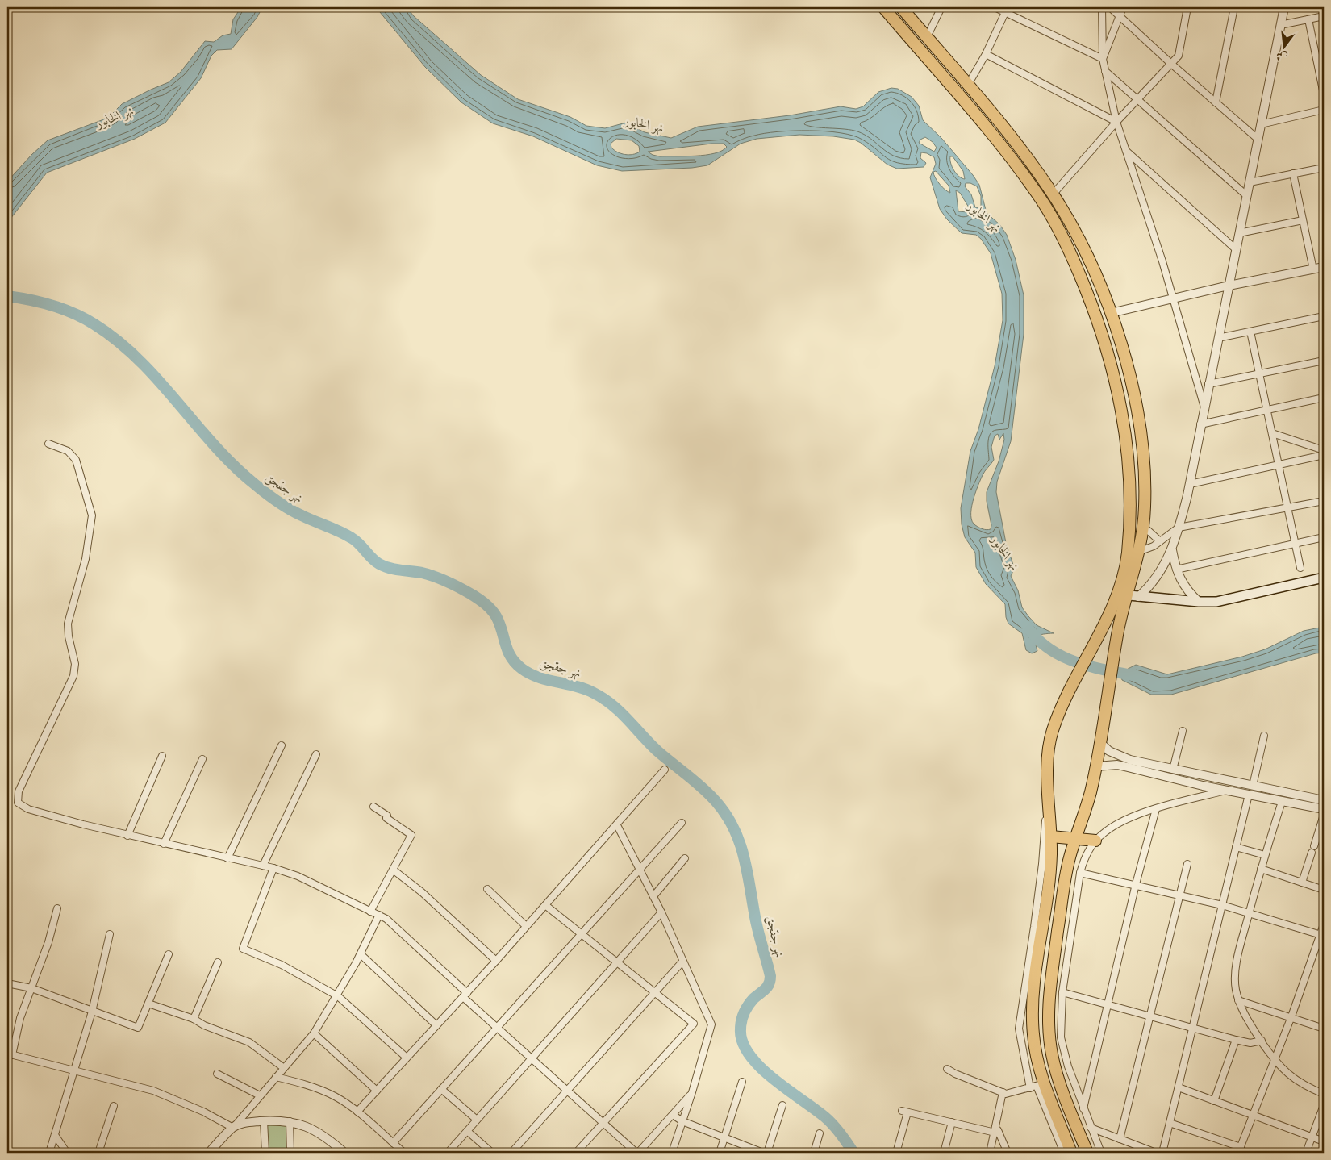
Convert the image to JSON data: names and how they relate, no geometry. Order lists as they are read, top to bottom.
{
  "water": ["نهر الخابور", "نهر جقجق"],
  "north": "bottom"
}
